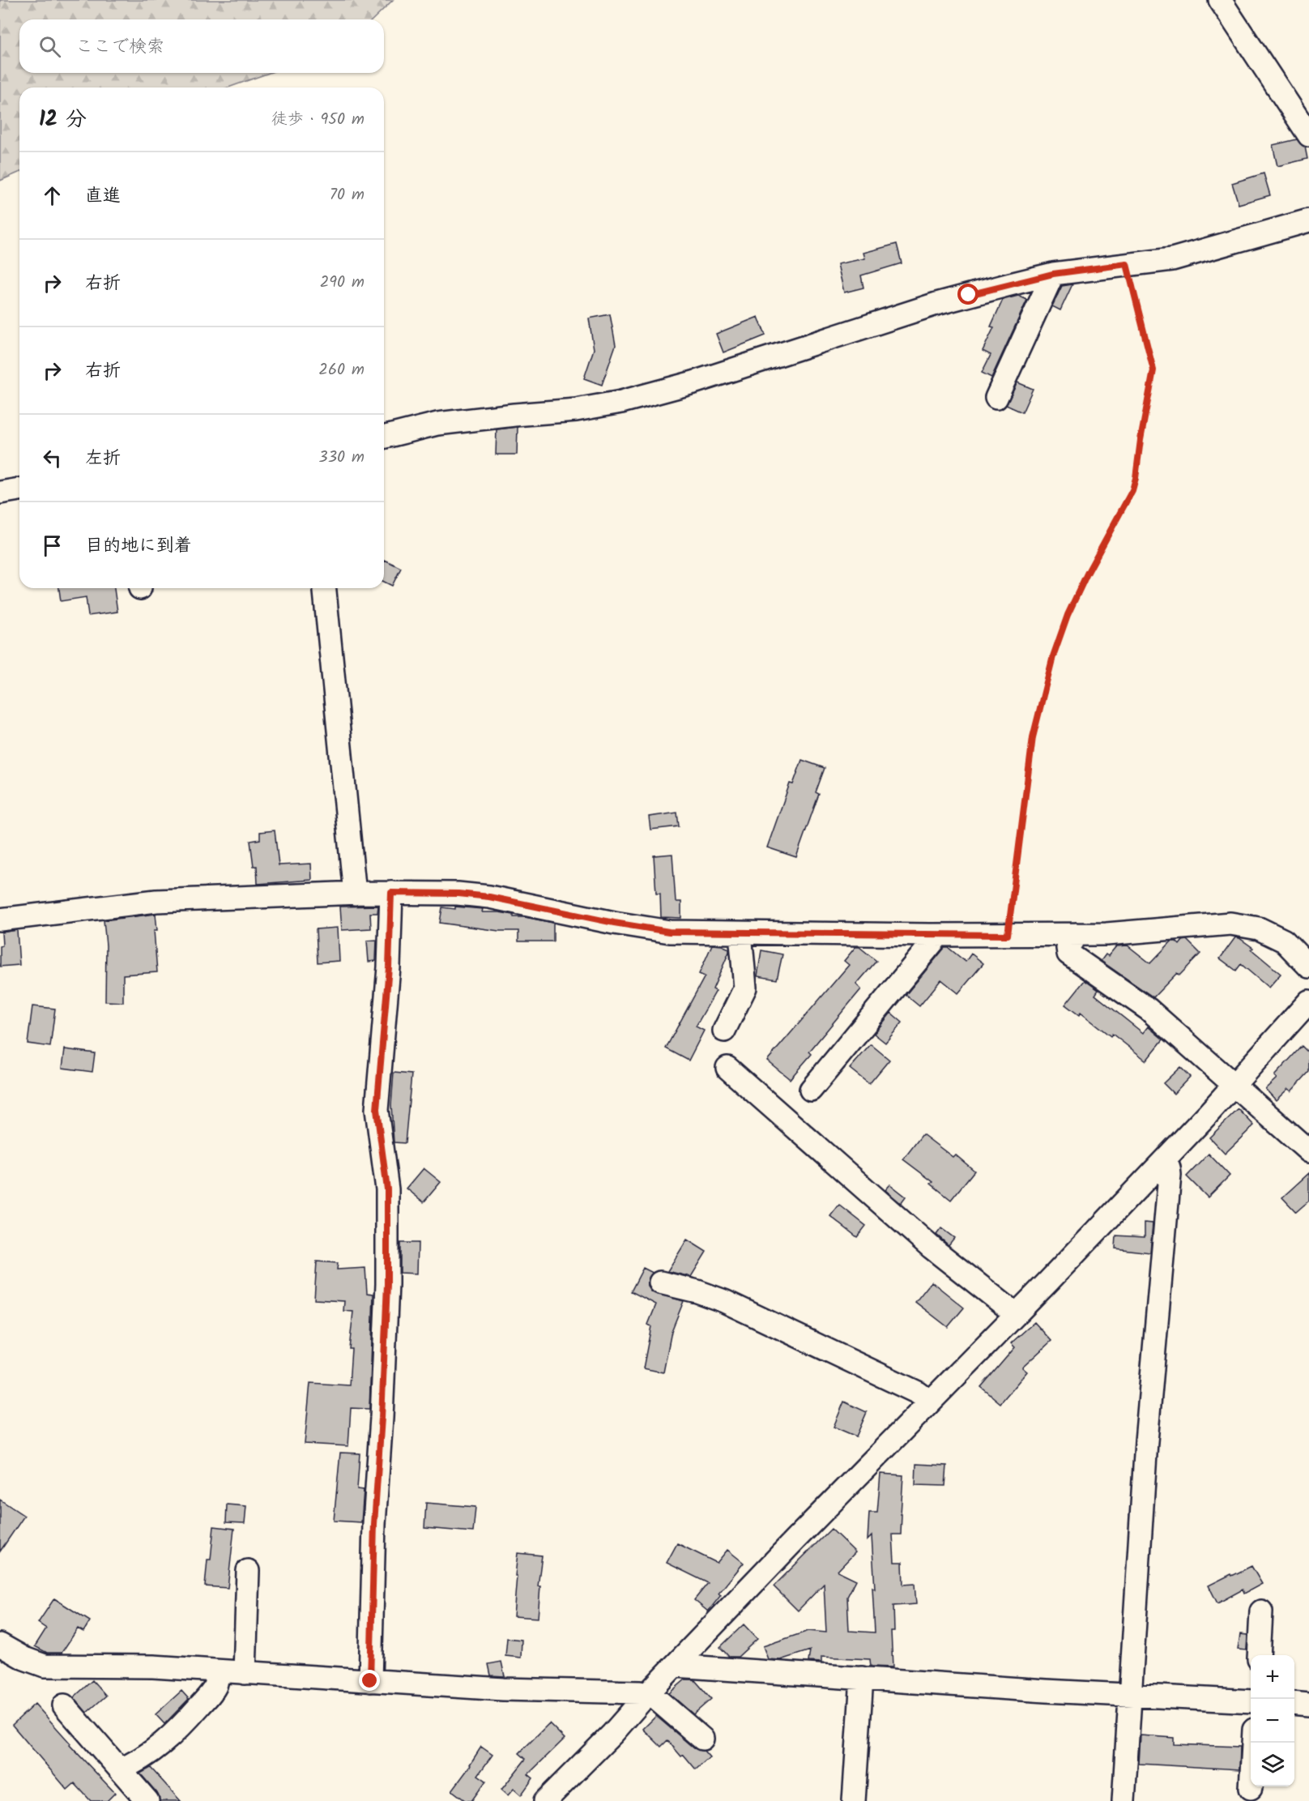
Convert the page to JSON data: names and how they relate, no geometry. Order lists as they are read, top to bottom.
{
  "page": {
    "search": "ここで検索",
    "heading": ["12 分", "徒歩 · 950 m"],
    "list": [
      ["直進", "70 m"],
      ["右折", "290 m"],
      ["右折", "260 m"],
      ["左折", "330 m"],
      "目的地に到着"
    ],
    "map_buttons": ["+", "−"]
  }
}
